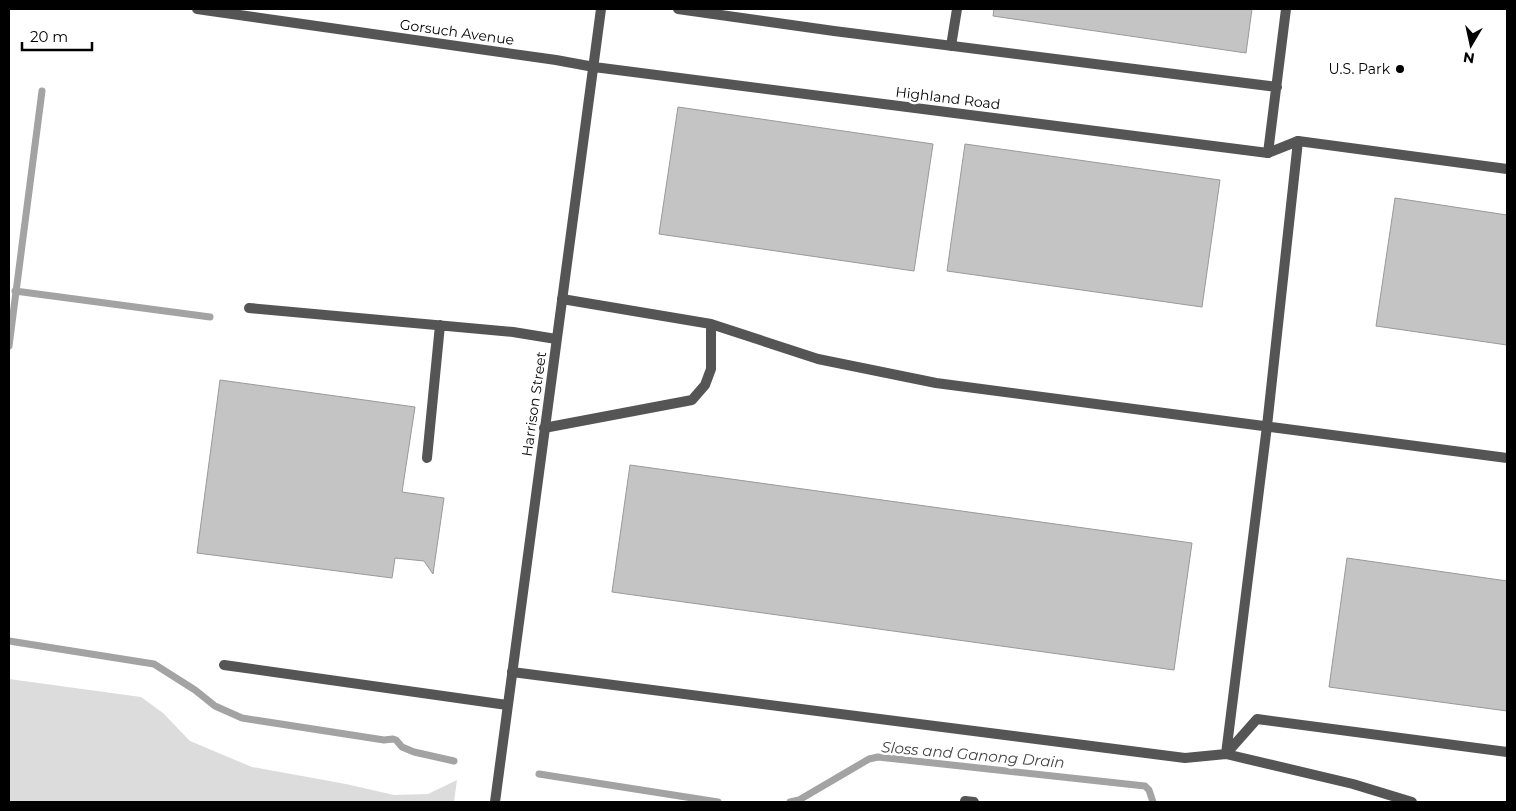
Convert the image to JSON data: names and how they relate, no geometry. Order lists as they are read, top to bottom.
{
  "streets": {
    "street": ["Gorsuch Avenue", "Highland Road", "Harrison Street"]
  },
  "crossings": [
    ["Gorsuch Avenue", "Highland Road"],
    ["Gorsuch Avenue", "Harrison Street"],
    ["Highland Road", "Harrison Street"]
  ],
  "water": ["Sloss and Ganong Drain"],
  "places": ["U.S. Park"],
  "scale_bar": "20 m",
  "north": "bottom"
}
